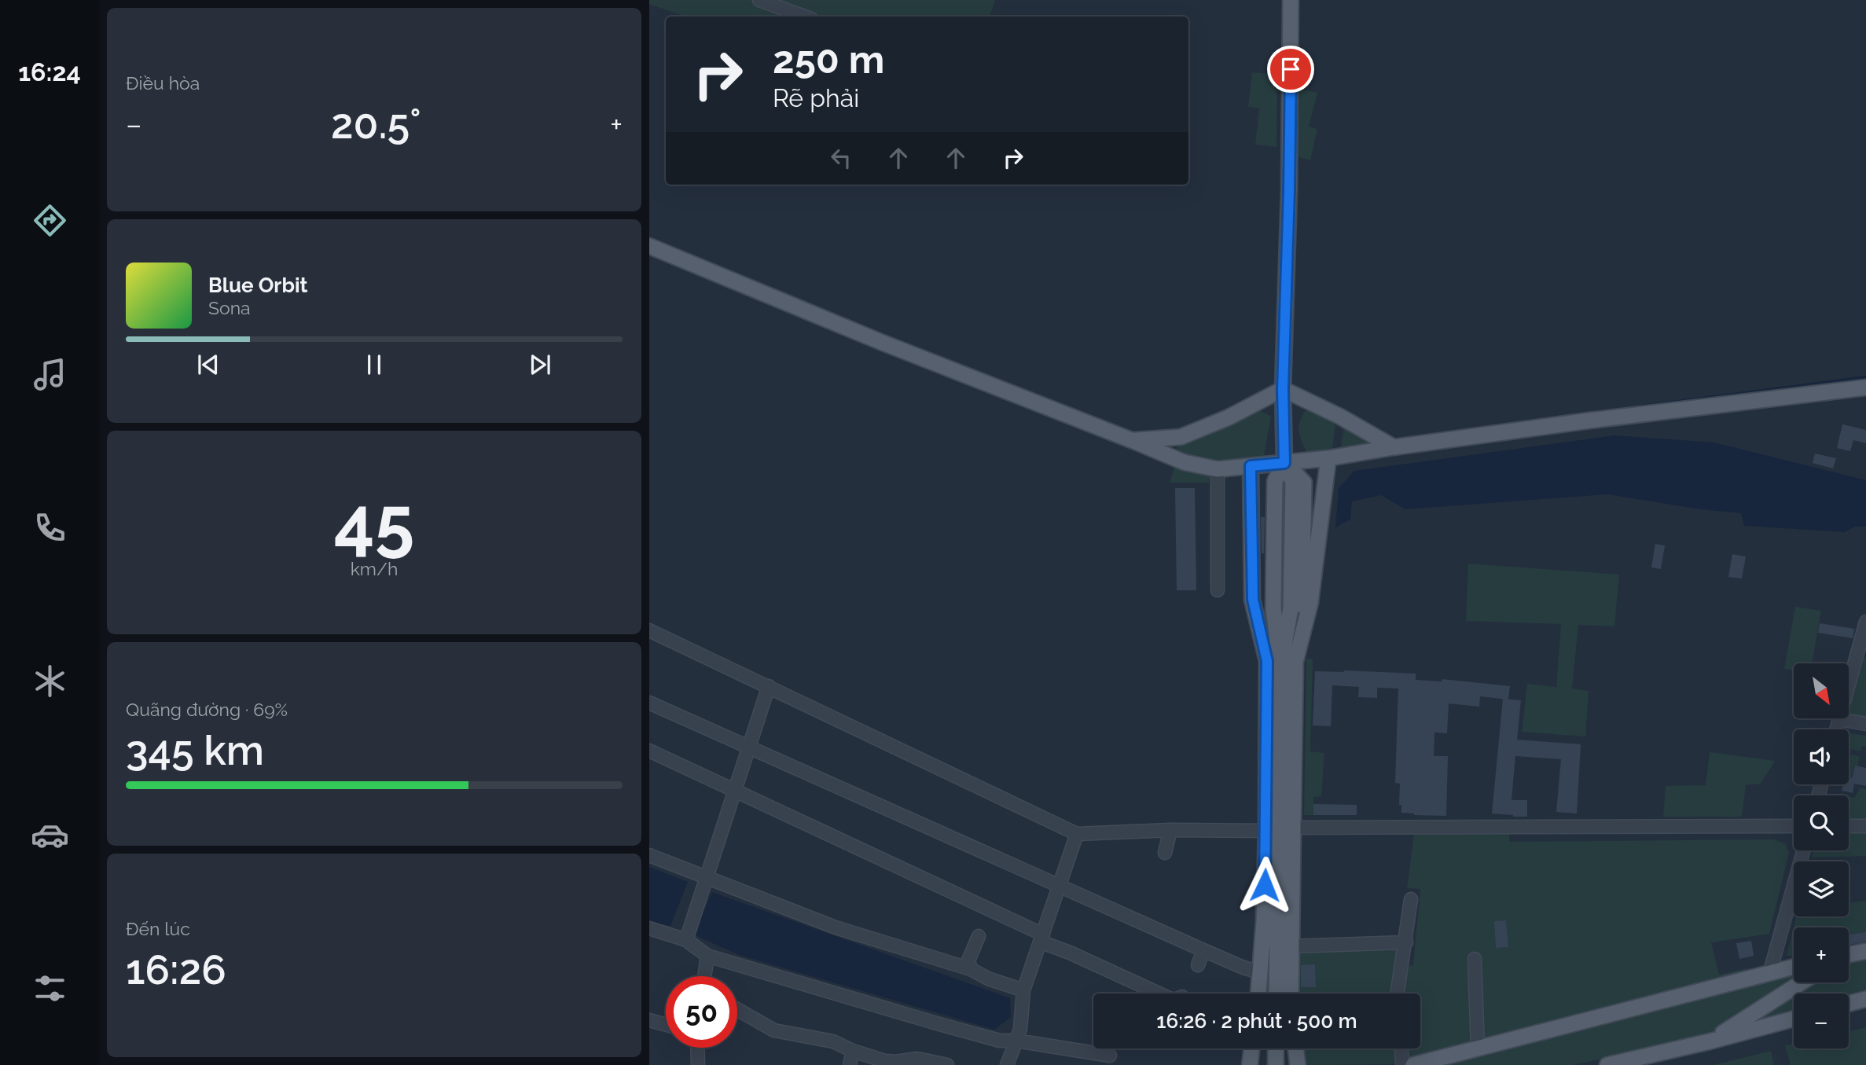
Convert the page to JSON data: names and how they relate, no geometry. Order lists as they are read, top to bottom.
{
  "north": "bottom right",
  "page": {
    "tabs": "16:24",
    "tile": [
      "Điều hòa",
      ["45", "km/h"],
      ["Quãng đường · 69%", "345 km"],
      ["Đến lúc", "16:26"]
    ],
    "turn": ["250 m", "Rẽ phải"],
    "heat": ["−", "20.5°", "+"],
    "song": ["Blue Orbit", "Sona"],
    "map_buttons": ["+", "−"],
    "limit": "50",
    "trip": "16:26 · 2 phút · 500 m"
  }
}
